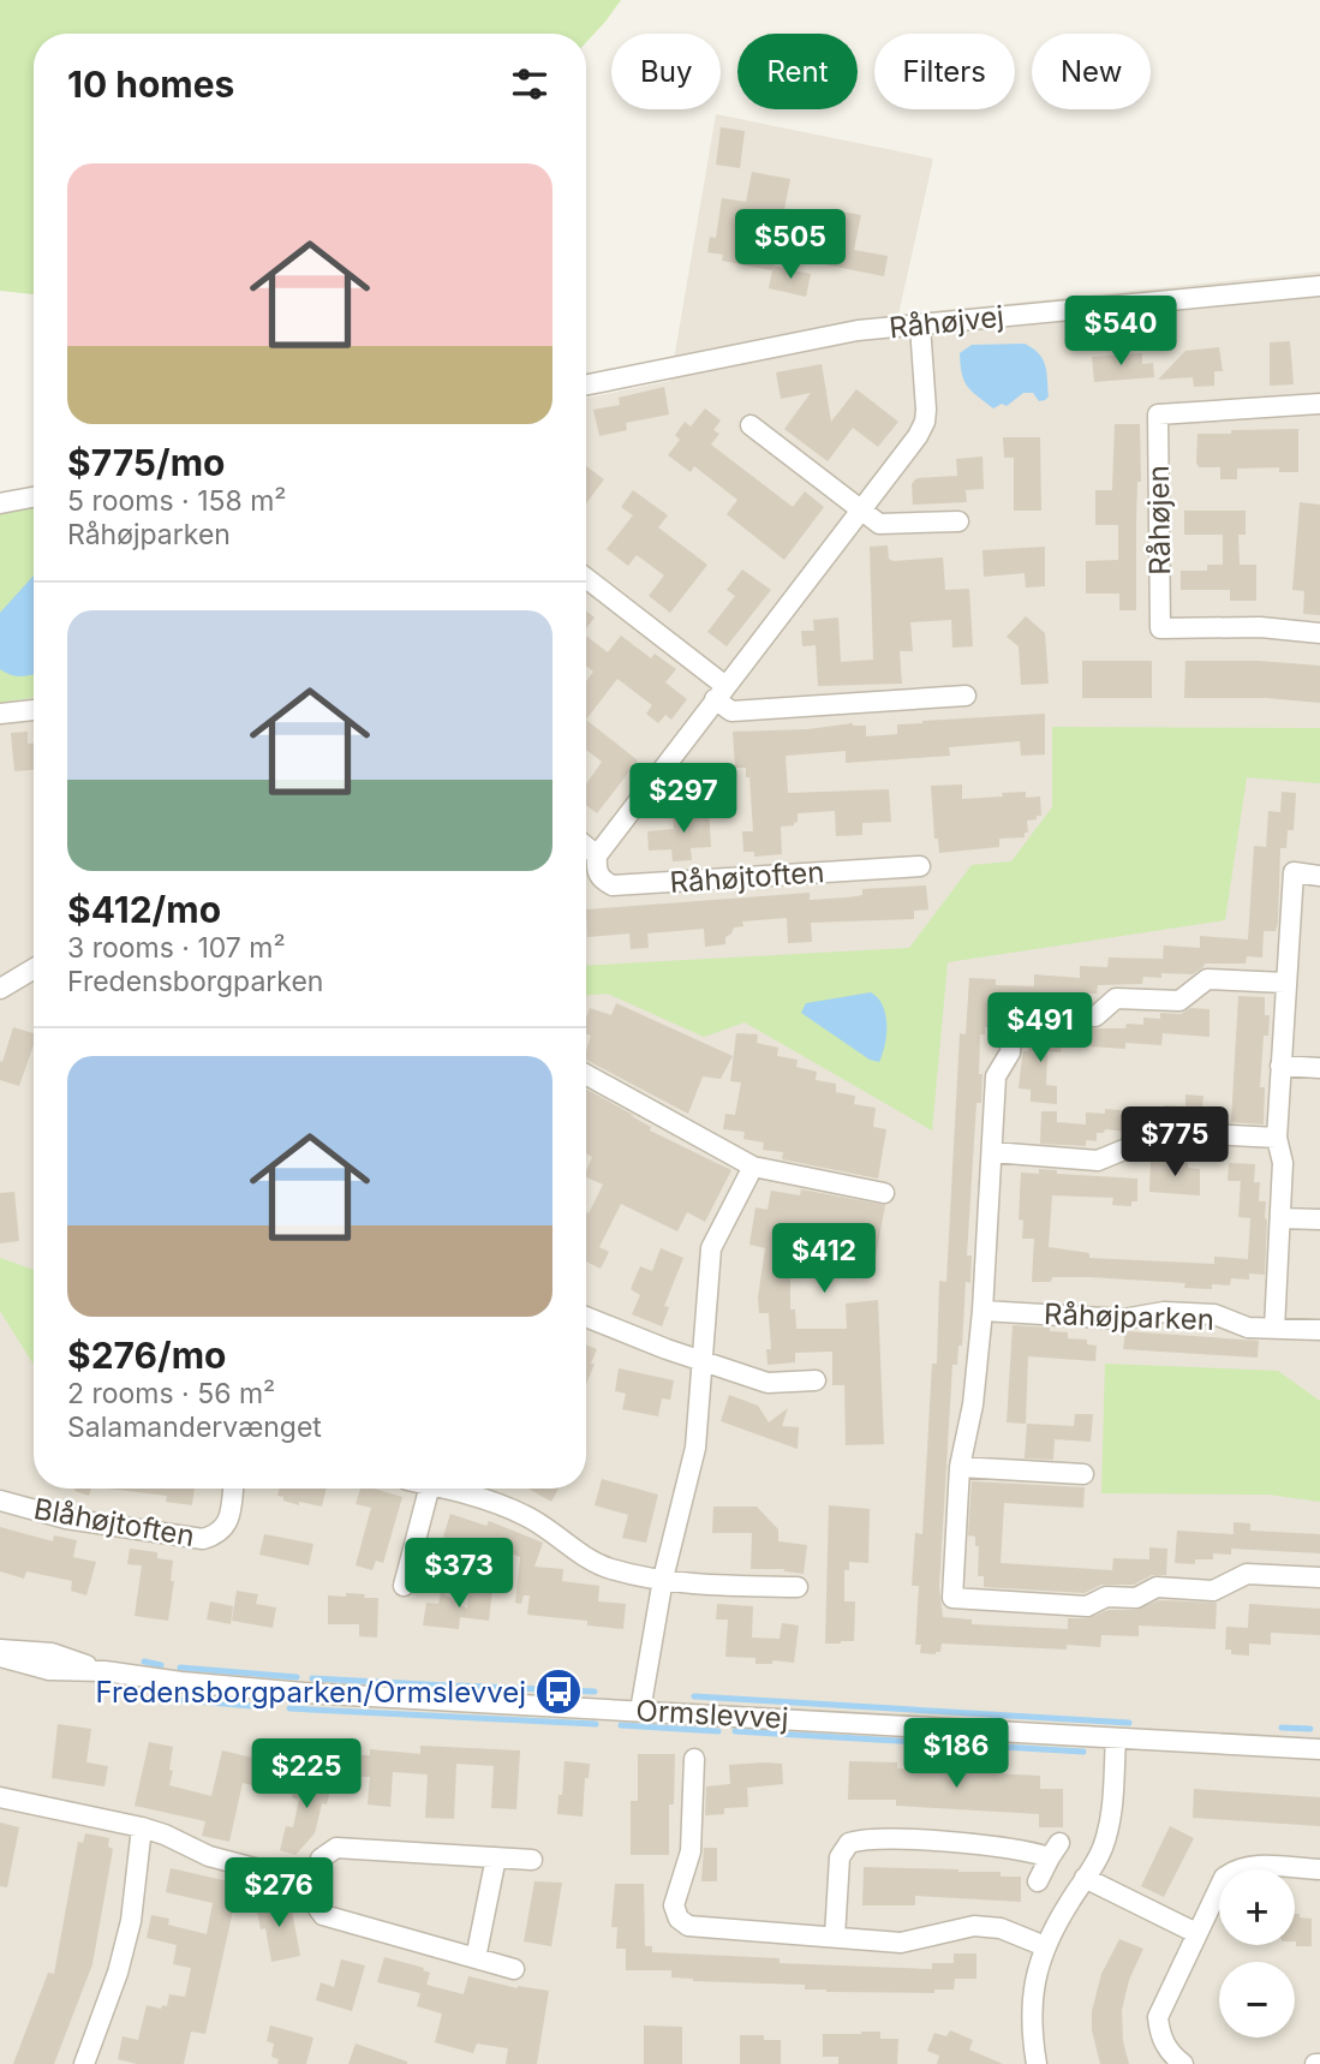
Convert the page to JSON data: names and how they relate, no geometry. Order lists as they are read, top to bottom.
{
  "streets": {
    "street": [
      "Råhøjvej",
      "Råhøjen",
      "Råhøjtoften",
      "Råhøjparken",
      "Blåhøjtoften",
      "Ormslevvej"
    ]
  },
  "places": {
    "bus stop": ["Fredensborgparken/Ormslevvej"]
  },
  "page": {
    "chip": [
      "Buy",
      "Rent",
      "Filters",
      "New"
    ],
    "heading": "10 homes",
    "list": [
      {
        "name": "$775/mo",
        "note": "5 rooms · 158 m² · Råhøjparken"
      },
      {
        "name": "$412/mo",
        "note": "3 rooms · 107 m² · Fredensborgparken"
      },
      {
        "name": "$276/mo",
        "note": "2 rooms · 56 m² · Salamandervænget"
      }
    ],
    "price": [
      "$505",
      "$540",
      "$297",
      "$491",
      "$775",
      "$412",
      "$373",
      "$186",
      "$225",
      "$276"
    ],
    "map_buttons": ["+", "−"]
  }
}
